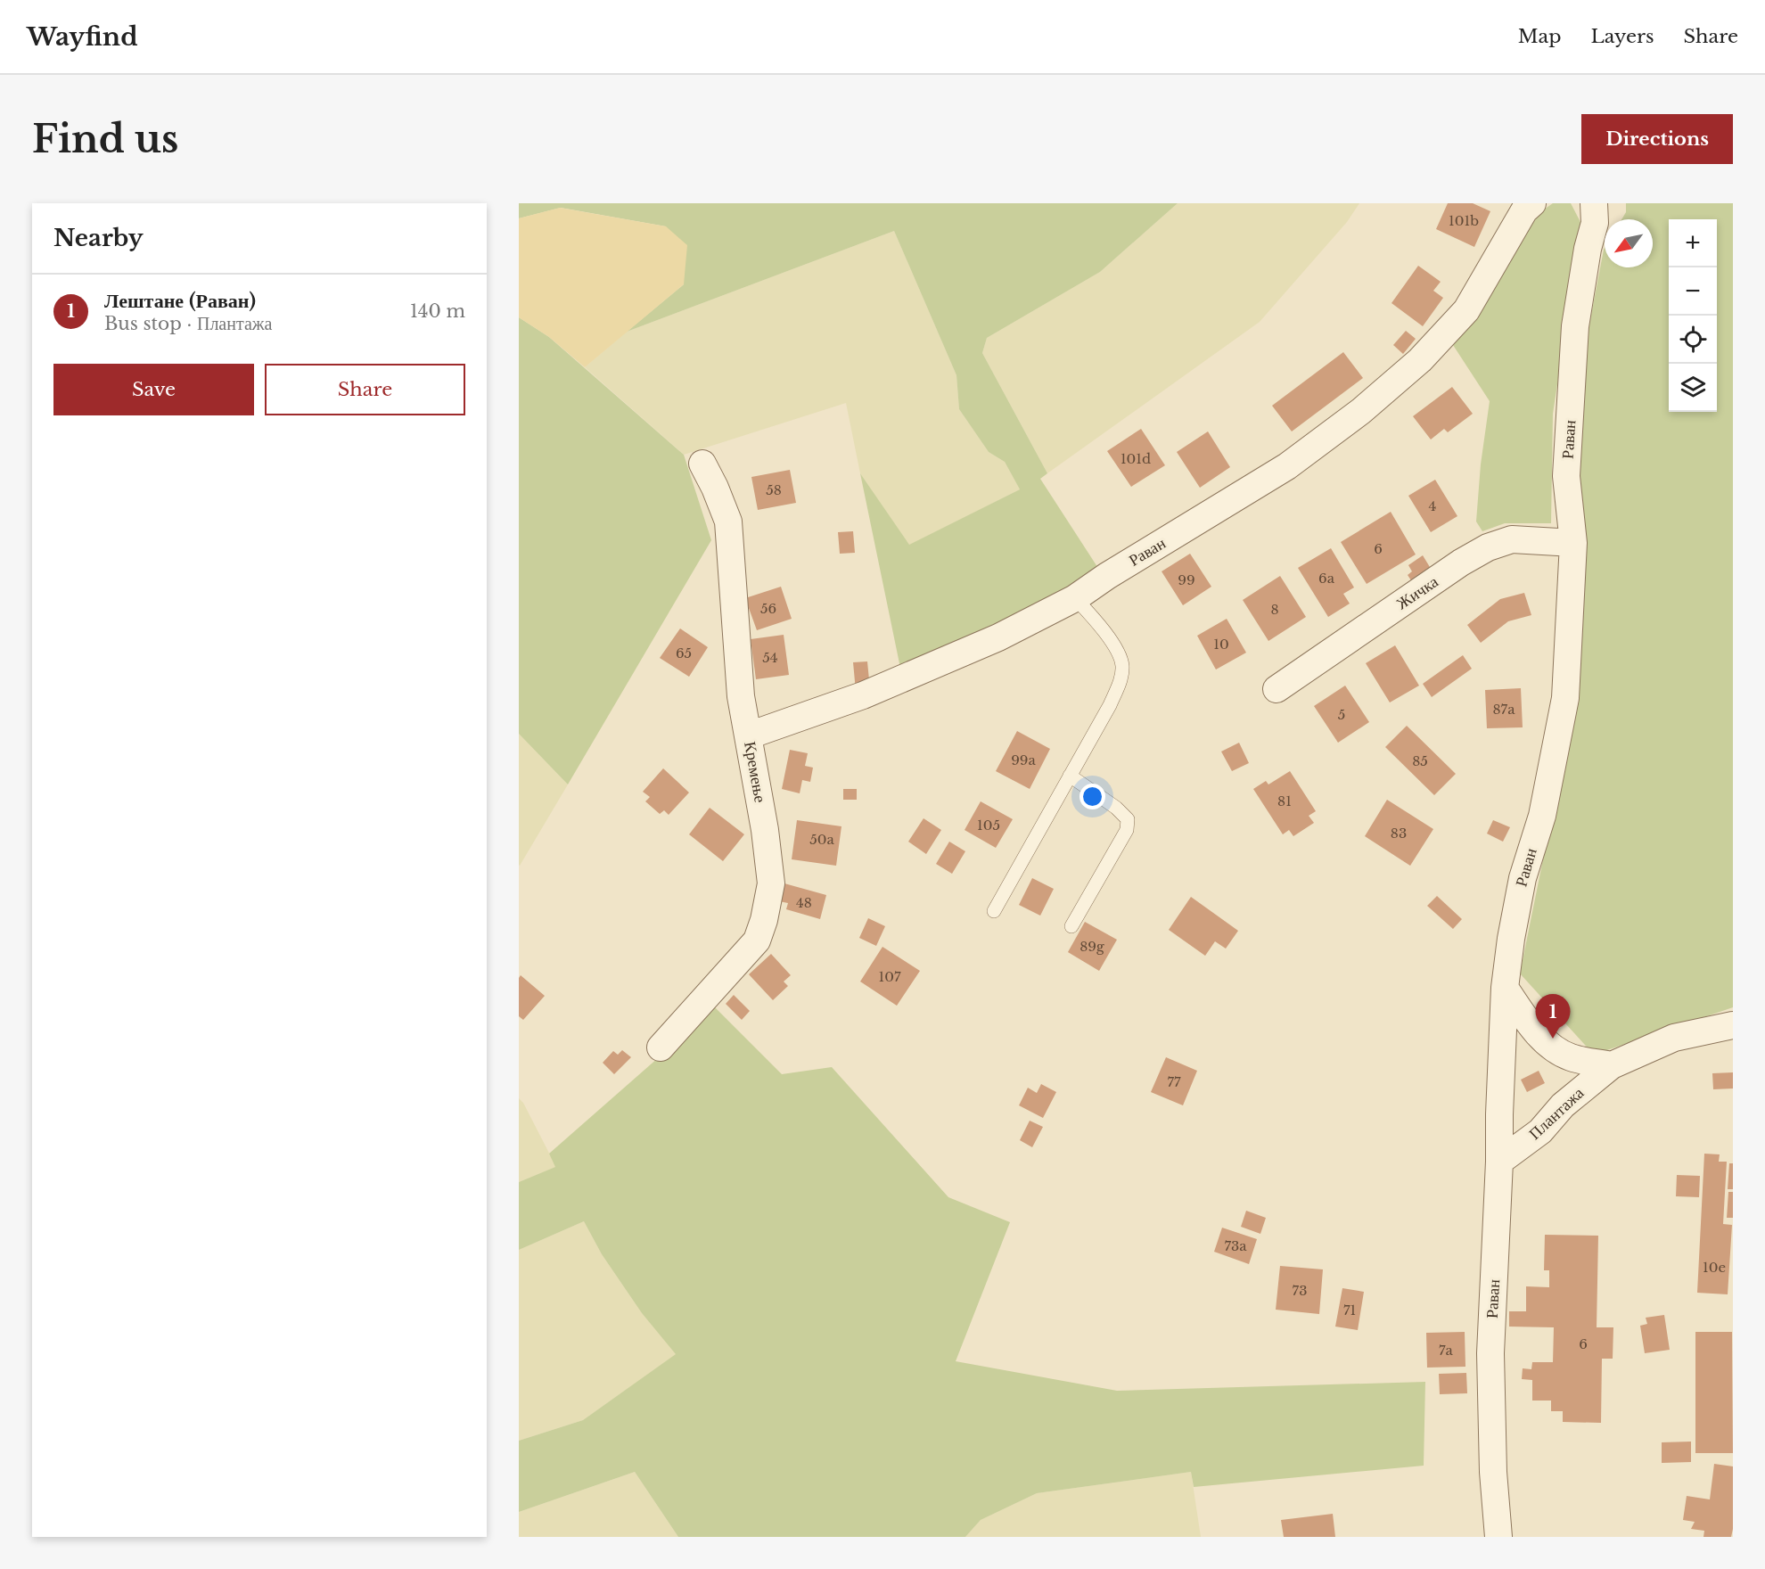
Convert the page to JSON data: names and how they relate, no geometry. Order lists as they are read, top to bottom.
{
  "streets": {
    "street": [
      "Раван",
      "Жичка",
      "Кремење",
      "Плантажа"
    ]
  },
  "crossings": [
    ["Раван", "Жичка"],
    ["Раван", "Кремење"],
    ["Раван", "Плантажа"]
  ],
  "house_numbers": [
    "101b",
    "101d",
    "58",
    "4",
    "6",
    "6a",
    "99",
    "56",
    "8",
    "10",
    "65",
    "54",
    "87a",
    "5",
    "99a",
    "85",
    "81",
    "105",
    "83",
    "50a",
    "48",
    "89g",
    "107",
    "77",
    "73a",
    "10e",
    "73",
    "71",
    "6",
    "7a"
  ],
  "north": "bottom left",
  "page": {
    "header": "Wayfind",
    "nav": ["Map", "Layers", "Share"],
    "buttons": [
      "Directions",
      ["Save", "Share"]
    ],
    "title": "Find us",
    "heading": "Nearby",
    "map_buttons": ["+", "−"],
    "list": [
      {
        "mark": "1",
        "name": "Лештане (Раван)",
        "note": "Bus stop · Плантажа",
        "value": "140 m"
      }
    ],
    "pins": "1"
  }
}
